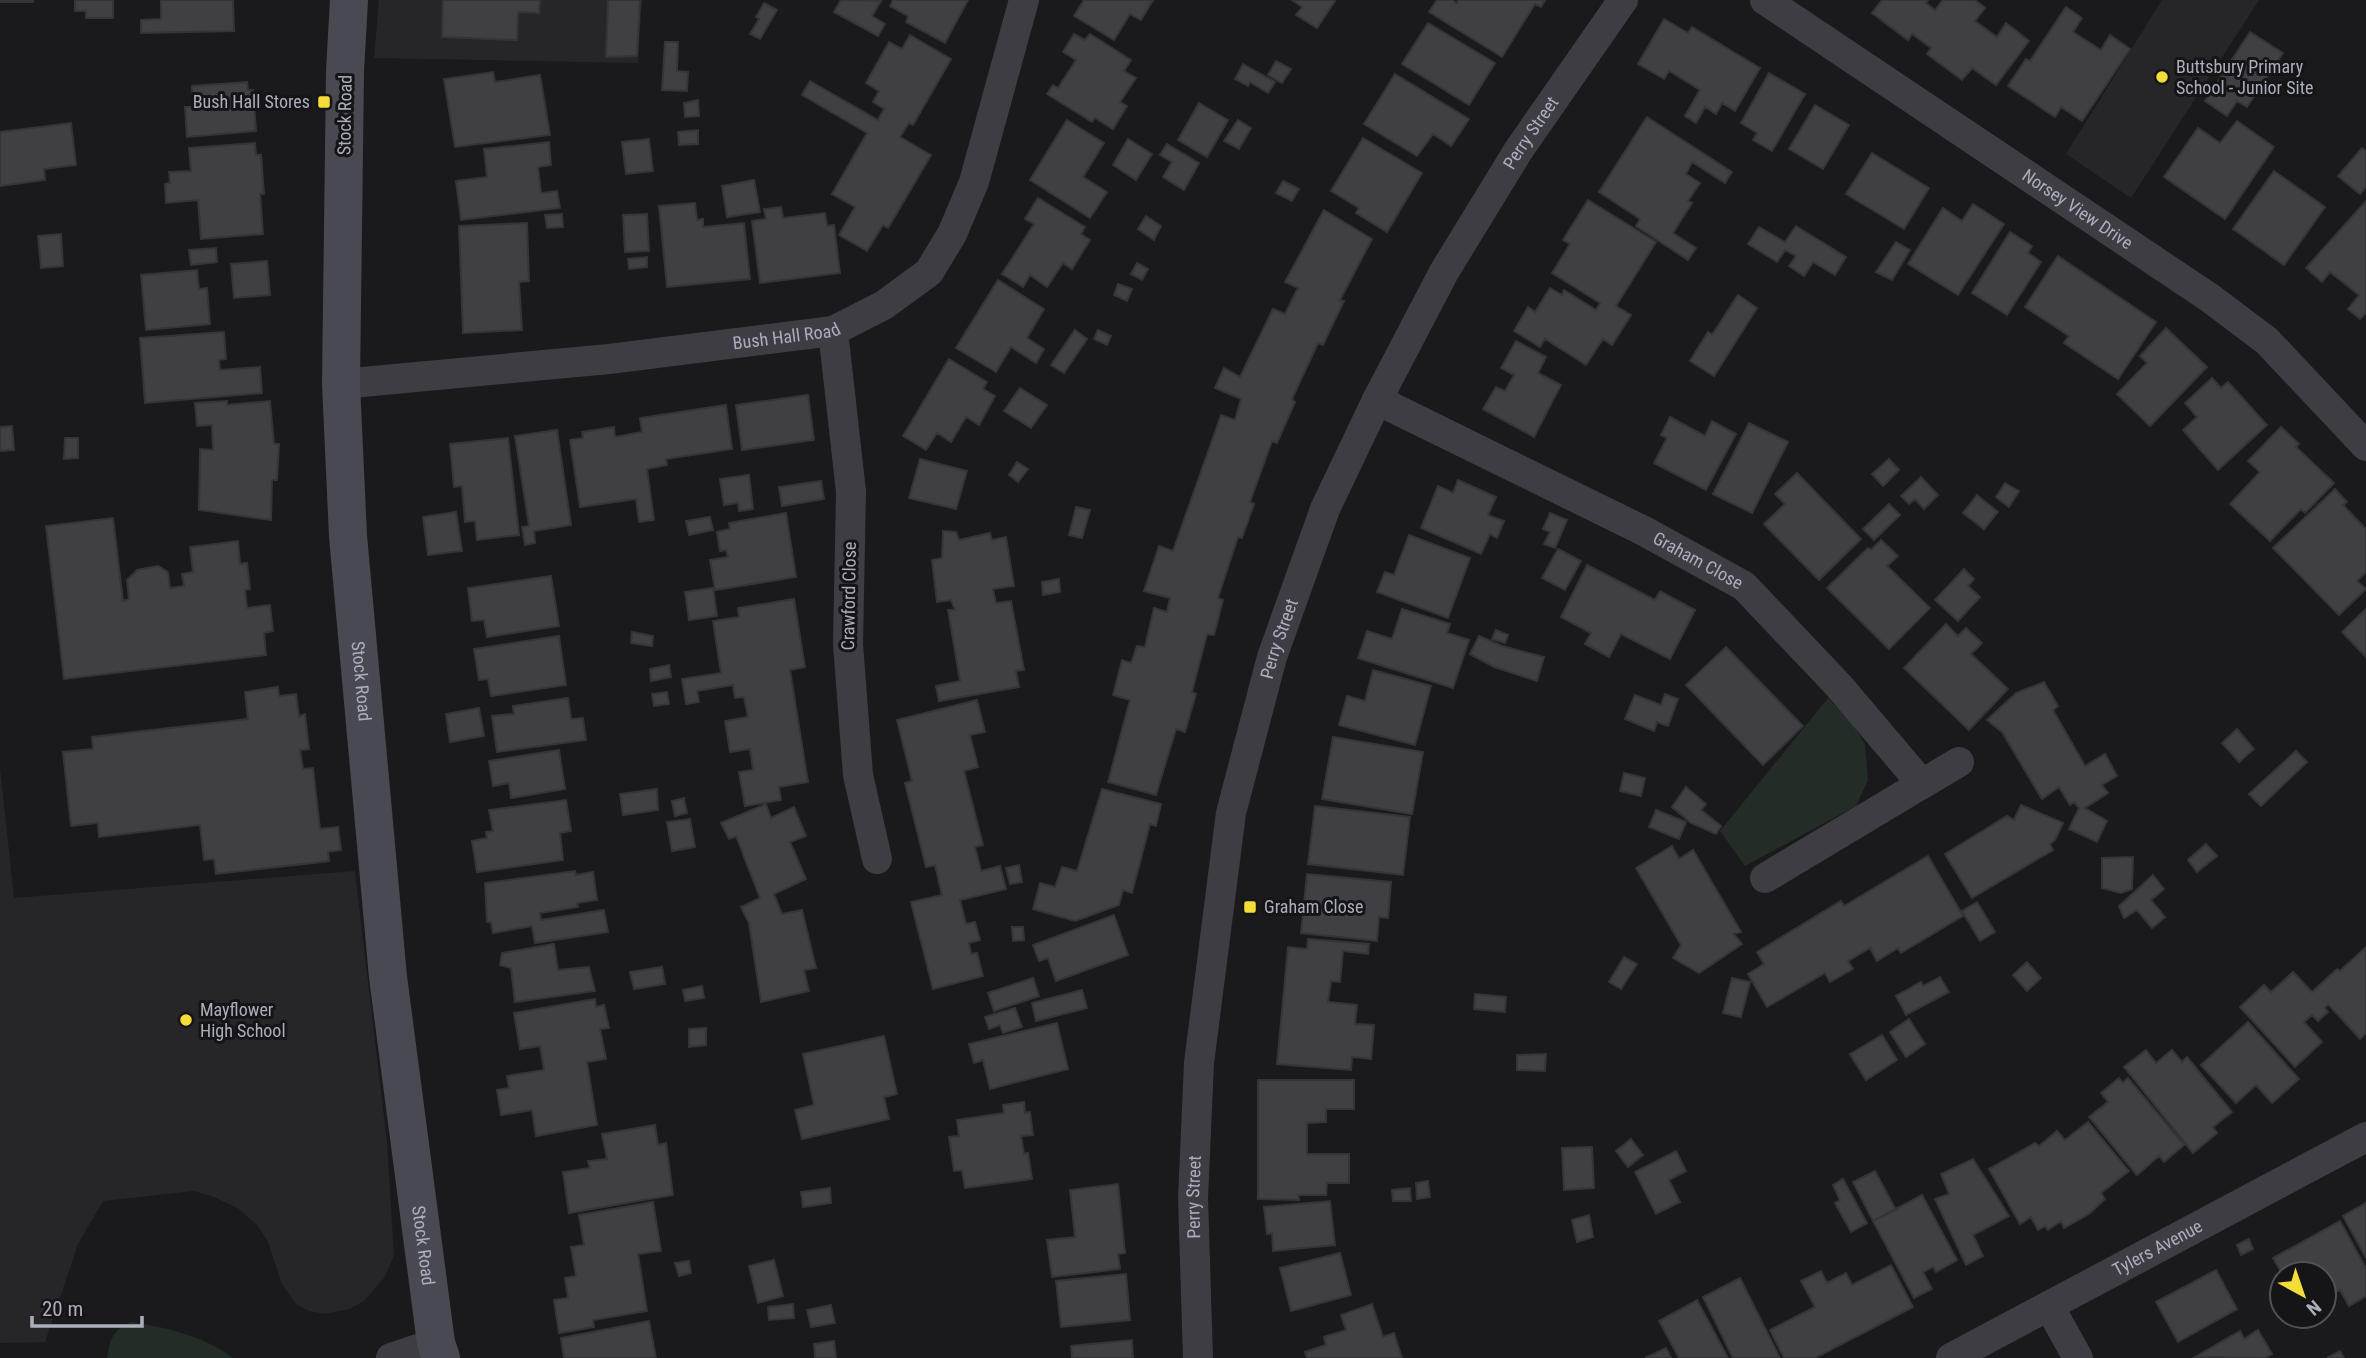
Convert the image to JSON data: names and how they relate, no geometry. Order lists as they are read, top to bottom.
{
  "streets": {
    "main road": ["Stock Road"],
    "street": [
      "Perry Street",
      "Norsey View Drive",
      "Bush Hall Road",
      "Graham Close",
      "Crawford Close",
      "Tylers Avenue"
    ]
  },
  "crossings": [
    ["Stock Road", "Bush Hall Road"],
    ["Perry Street", "Graham Close"],
    ["Bush Hall Road", "Crawford Close"]
  ],
  "places": {
    "other": ["Buttsbury Primary School - Junior Site", "Mayflower High School"],
    "transit": ["Bush Hall Stores", "Graham Close"]
  },
  "scale_bar": "20 m",
  "north": "bottom right"
}
